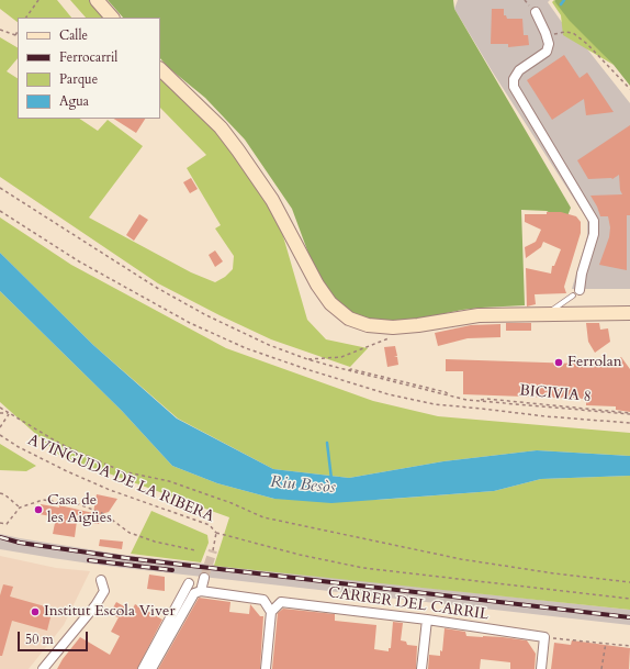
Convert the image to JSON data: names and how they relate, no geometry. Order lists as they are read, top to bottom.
{
  "streets": {
    "street": ["CARRER DEL CARRIL"],
    "path": ["AVINGUDA DE LA RIBERA"]
  },
  "water": ["Riu Besòs"],
  "places": ["Ferrolan", "Casa de les Aigües", "Institut Escola Viver"],
  "legend": [
    "Calle",
    "Ferrocarril",
    "Parque",
    "Agua"
  ],
  "scale_bar": "50 m"
}
